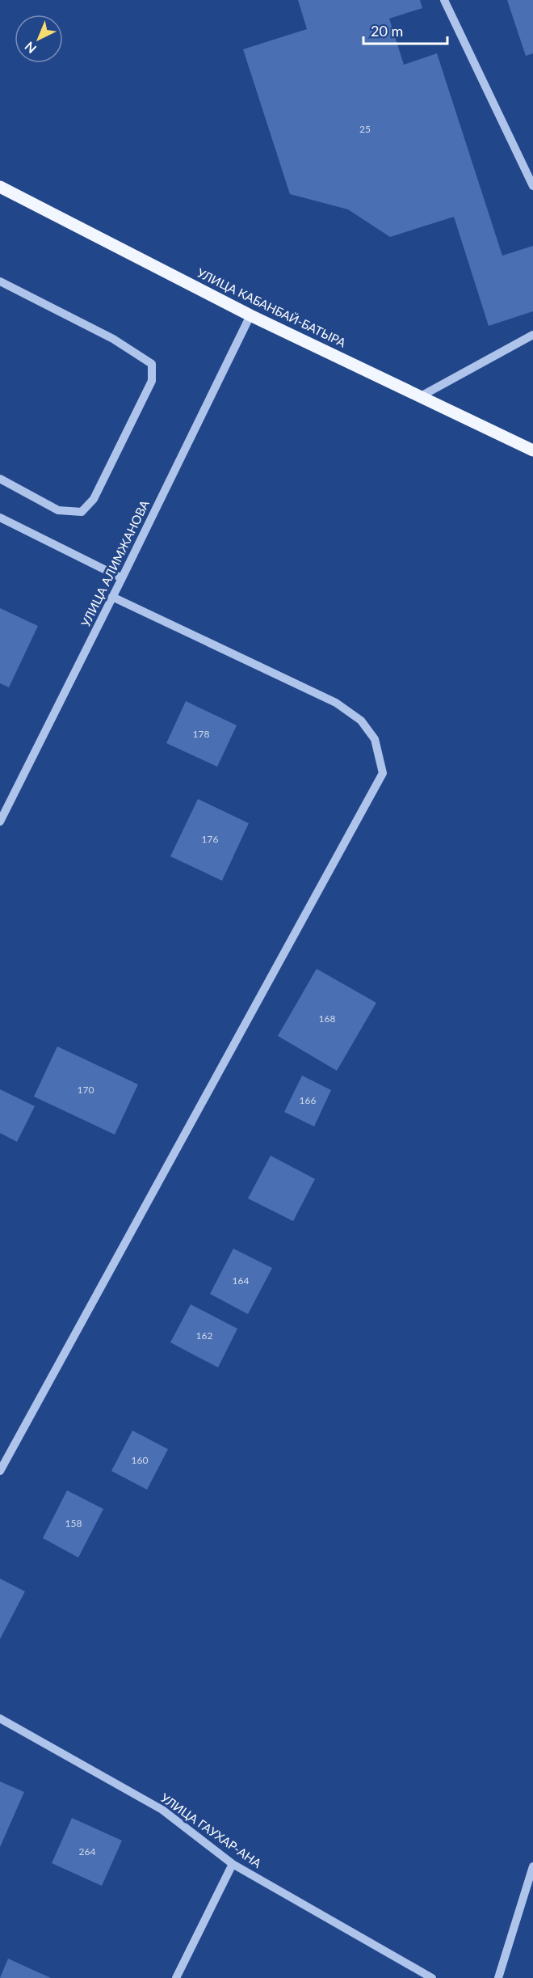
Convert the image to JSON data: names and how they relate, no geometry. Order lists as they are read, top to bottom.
{
  "streets": {
    "main road": ["УЛИЦА КАБАНБАЙ-БАТЫРА"],
    "street": ["УЛИЦА АЛИМЖАНОВА", "УЛИЦА ГАУХАР-АНА"]
  },
  "crossings": [
    ["УЛИЦА КАБАНБАЙ-БАТЫРА", "УЛИЦА АЛИМЖАНОВА"]
  ],
  "house_numbers": [
    "25",
    "178",
    "176",
    "168",
    "170",
    "166",
    "164",
    "162",
    "160",
    "158",
    "264"
  ],
  "scale_bar": "20 m",
  "north": "bottom left"
}
